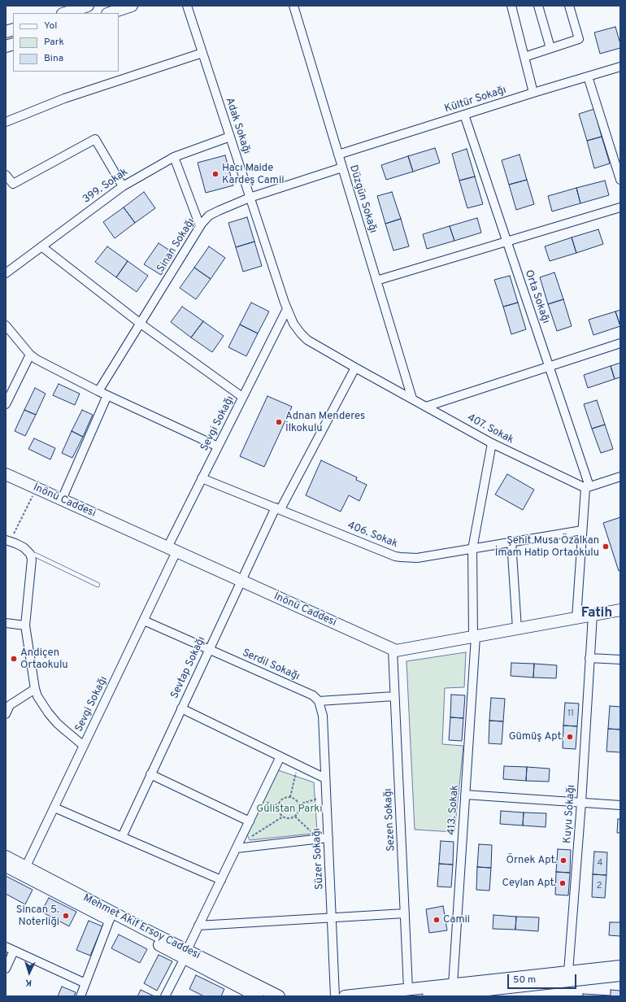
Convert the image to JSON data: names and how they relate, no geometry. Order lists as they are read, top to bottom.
{
  "streets": {
    "main road": ["İnönü Caddesi", "Mehmet Akif Ersoy Caddesi"],
    "street": [
      "Kültür Sokağı",
      "Adak Sokağı",
      "399. Sokak",
      "Düzgün Sokağı",
      "Sinan Sokağı",
      "Orta Sokağı",
      "Sevgi Sokağı",
      "407. Sokak",
      "406. Sokak",
      "Serdil Sokağı",
      "Sevtap Sokağı",
      "413. Sokak",
      "Kuyu Sokağı",
      "Sezen Sokağı",
      "Süzer Sokağı"
    ]
  },
  "crossings": [
    ["Kültür Sokağı", "Düzgün Sokağı"],
    ["Kültür Sokağı", "Orta Sokağı"],
    ["Adak Sokağı", "399. Sokak"],
    ["Adak Sokağı", "Sinan Sokağı"],
    ["Adak Sokağı", "Sevgi Sokağı"],
    ["Adak Sokağı", "407. Sokak"],
    ["Düzgün Sokağı", "Sinan Sokağı"],
    ["Düzgün Sokağı", "407. Sokak"],
    ["Orta Sokağı", "407. Sokak"],
    ["Sevgi Sokağı", "407. Sokak"],
    ["Sevgi Sokağı", "İnönü Caddesi"],
    ["Sevgi Sokağı", "406. Sokak"],
    ["Sevgi Sokağı", "Serdil Sokağı"],
    ["Sevgi Sokağı", "Mehmet Akif Ersoy Caddesi"],
    ["407. Sokak", "Sevtap Sokağı"],
    ["407. Sokak", "413. Sokak"],
    ["İnönü Caddesi", "Sevtap Sokağı"],
    ["İnönü Caddesi", "413. Sokak"],
    ["İnönü Caddesi", "Kuyu Sokağı"],
    ["İnönü Caddesi", "Sezen Sokağı"],
    ["406. Sokak", "Sevtap Sokağı"],
    ["406. Sokak", "413. Sokak"],
    ["Serdil Sokağı", "Sevtap Sokağı"],
    ["Serdil Sokağı", "Süzer Sokağı"]
  ],
  "districts": ["Fatih"],
  "parks": ["Gülistan Parkı"],
  "places": [
    "Hacı Maide Kardeş Camii",
    "Adnan Menderes İlkokulu",
    "Şehit Musa Özalkan İmam Hatip Ortaokulu",
    "Andiçen Ortaokulu",
    "Gümüş Apt.",
    "Örnek Apt.",
    "Ceylan Apt.",
    "Sincan 5. Noterliği",
    "Camii"
  ],
  "house_numbers": ["11", "4", "2"],
  "legend": ["Yol", "Park", "Bina"],
  "scale_bar": "50 m",
  "north": "bottom"
}
